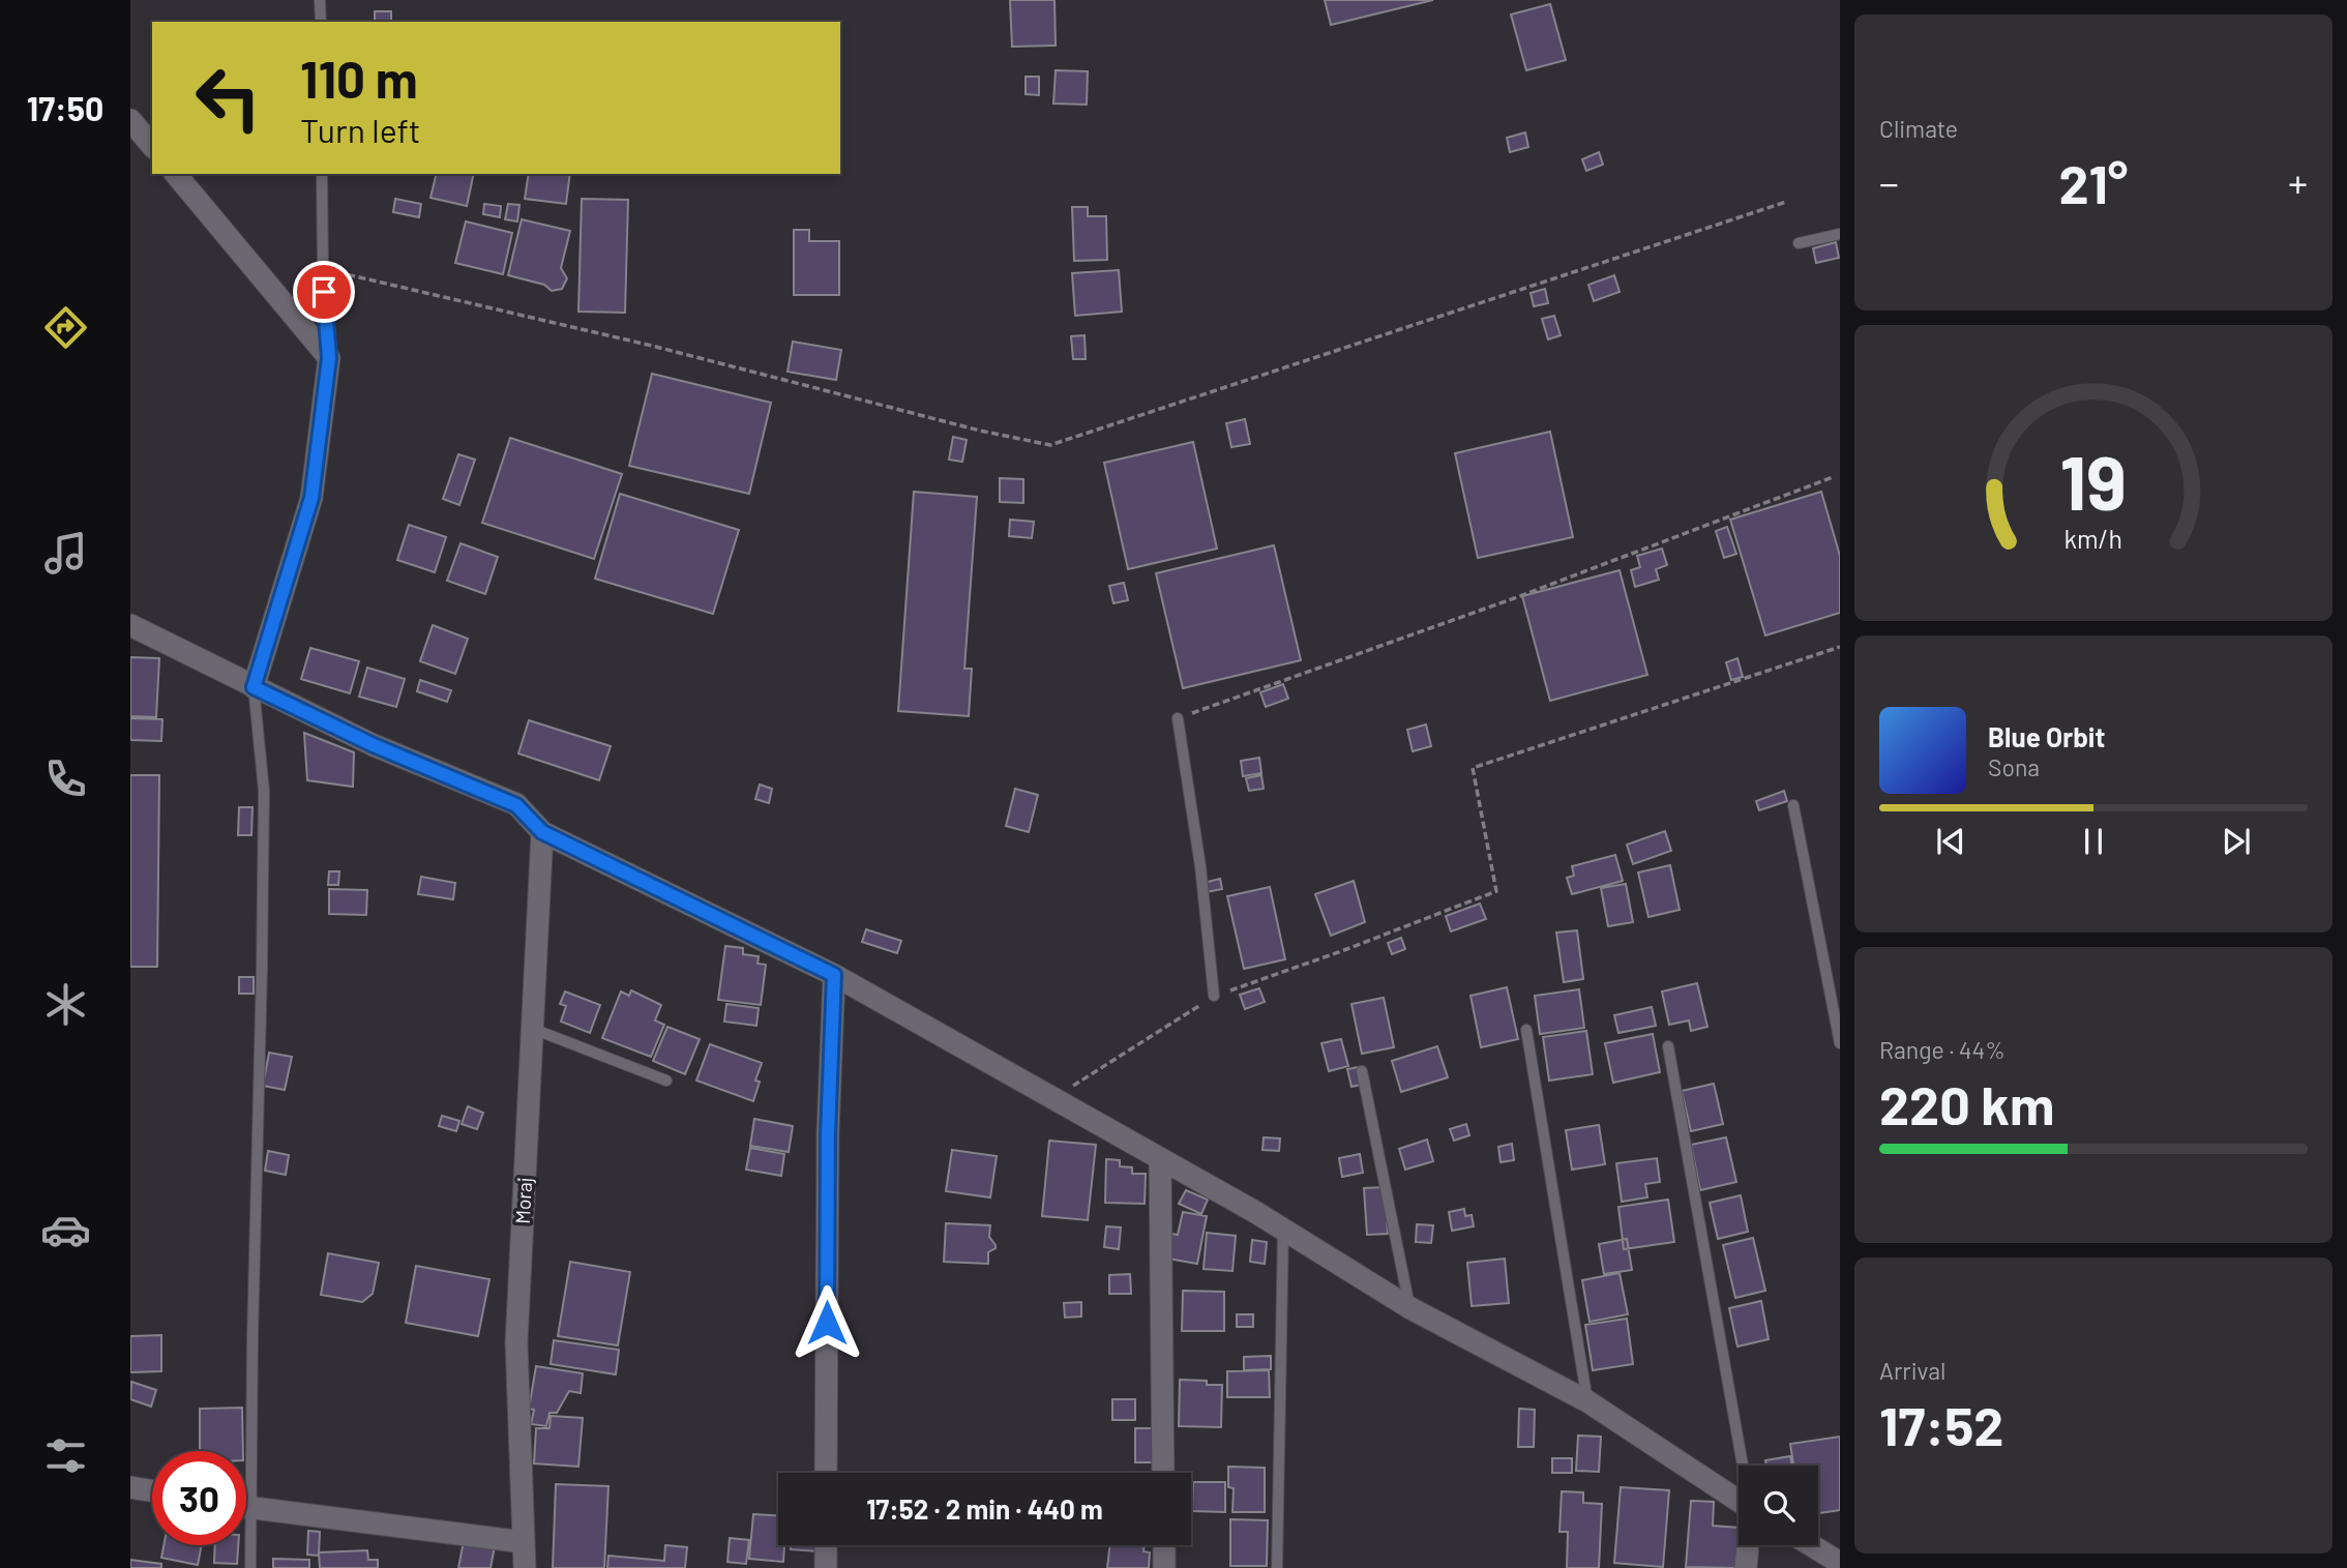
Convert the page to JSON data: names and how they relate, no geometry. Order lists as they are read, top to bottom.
{
  "streets": {
    "street": ["Moraj"]
  },
  "page": {
    "tabs": "17:50",
    "tile": [
      "Climate",
      ["Range · 44%", "220 km"],
      ["Arrival", "17:52"]
    ],
    "turn": ["110 m", "Turn left"],
    "heat": ["−", "21°", "+"],
    "song": ["Blue Orbit", "Sona"],
    "limit": "30",
    "trip": "17:52 · 2 min · 440 m",
    "gauge": ["19", "km/h"]
  }
}
